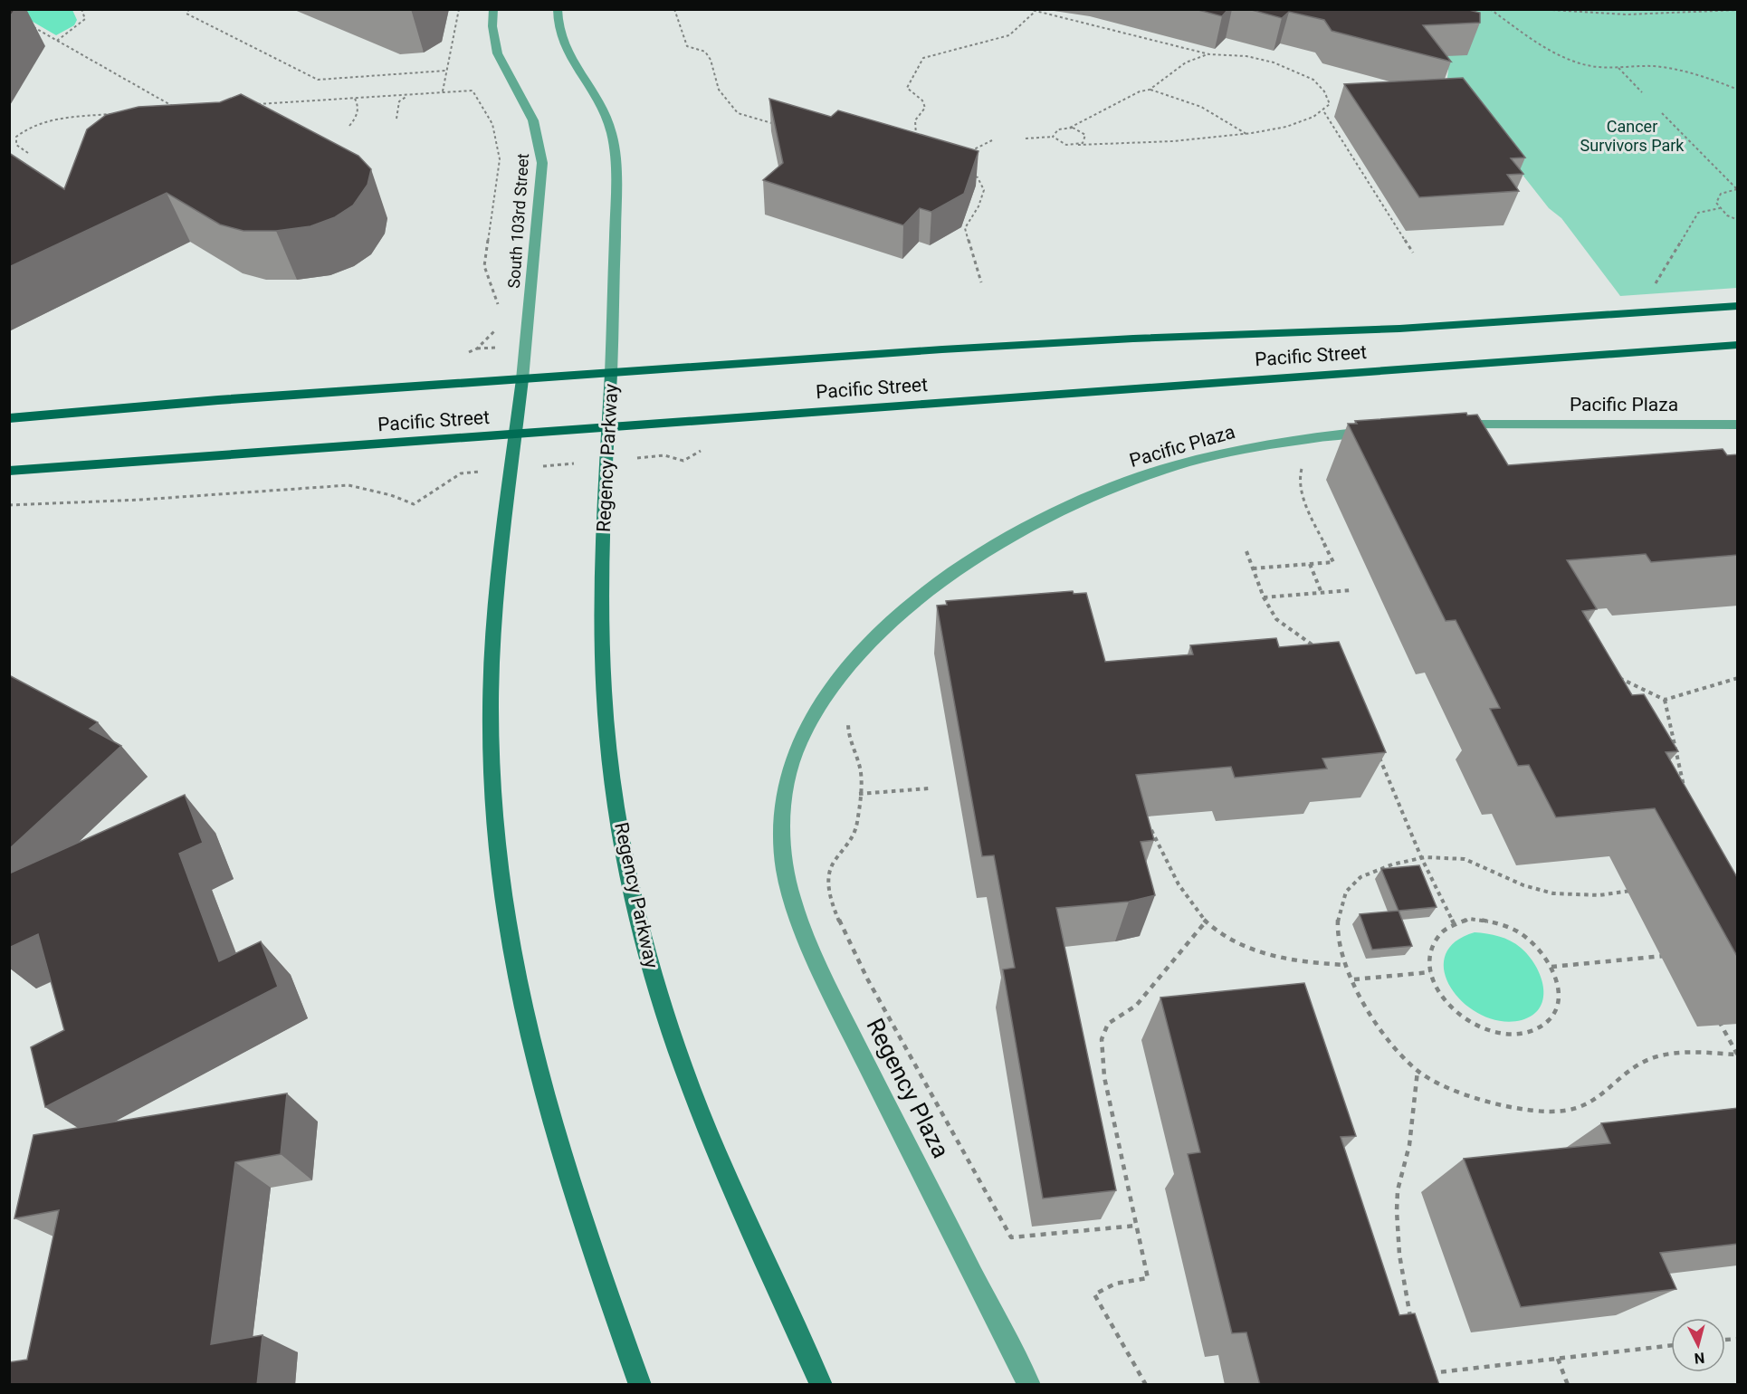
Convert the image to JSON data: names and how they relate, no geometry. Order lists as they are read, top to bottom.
{
  "streets": {
    "main road": ["Pacific Street", "Regency Parkway"],
    "street": ["South 103rd Street", "Pacific Plaza", "Regency Plaza"]
  },
  "crossings": [
    ["South 103rd Street", "Pacific Street"],
    ["Pacific Street", "Regency Parkway"],
    ["Pacific Plaza", "Regency Plaza"]
  ],
  "parks": ["Cancer Survivors Park"],
  "north": "bottom"
}
